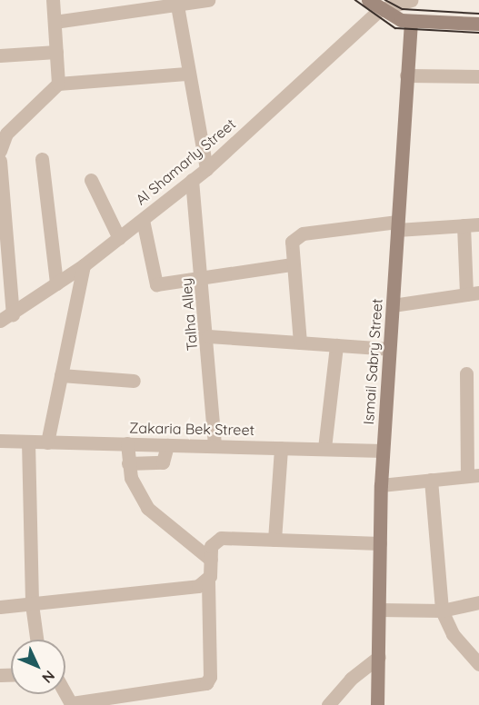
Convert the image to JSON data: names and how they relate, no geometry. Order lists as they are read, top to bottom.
{
  "streets": {
    "main road": ["Ismail Sabry Street"],
    "street": ["Al Shamarly Street", "Talha Alley", "Zakaria Bek Street"]
  },
  "crossings": [
    ["Al Shamarly Street", "Talha Alley"],
    ["Talha Alley", "Zakaria Bek Street"],
    ["Ismail Sabry Street", "Zakaria Bek Street"]
  ],
  "north": "bottom right"
}
